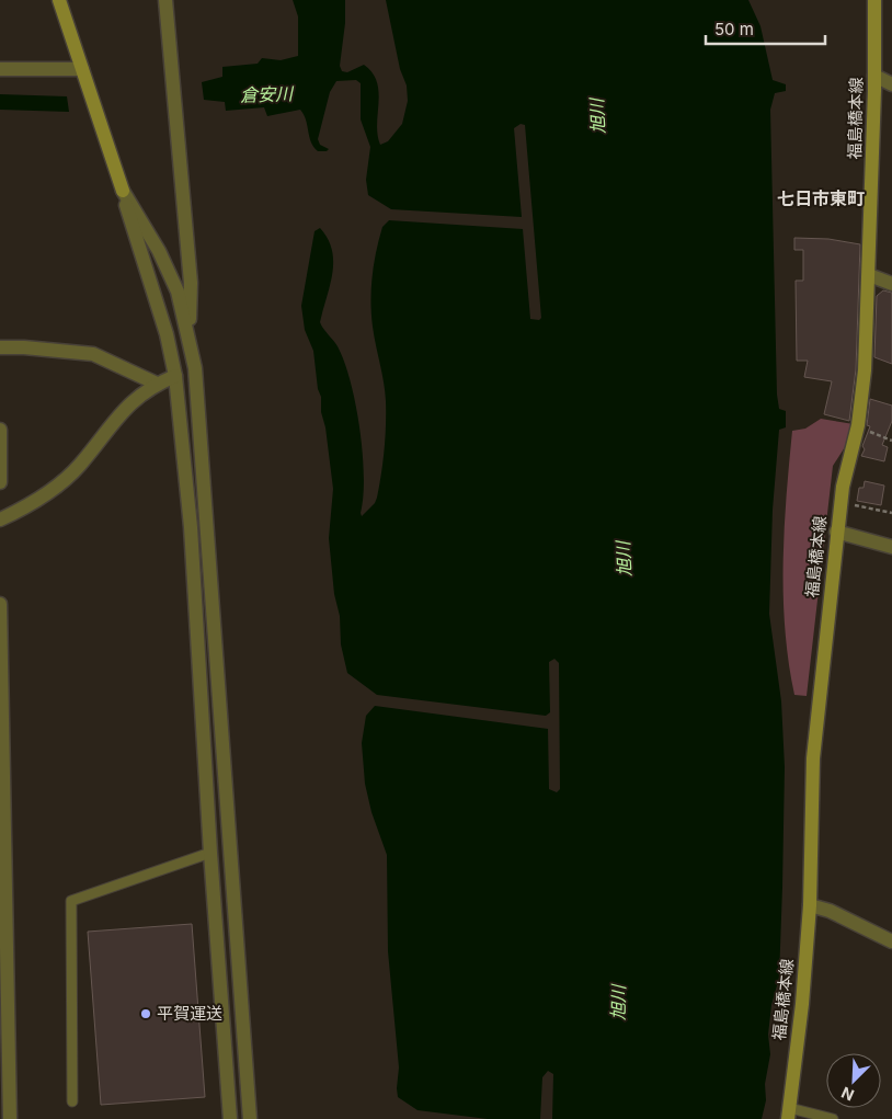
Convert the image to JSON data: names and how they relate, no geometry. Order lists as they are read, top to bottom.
{
  "streets": {
    "main road": ["福島橋本線"]
  },
  "districts": ["七日市東町"],
  "water": ["倉安川", "旭川"],
  "places": ["平賀運送"],
  "scale_bar": "50 m",
  "north": "bottom left"
}
